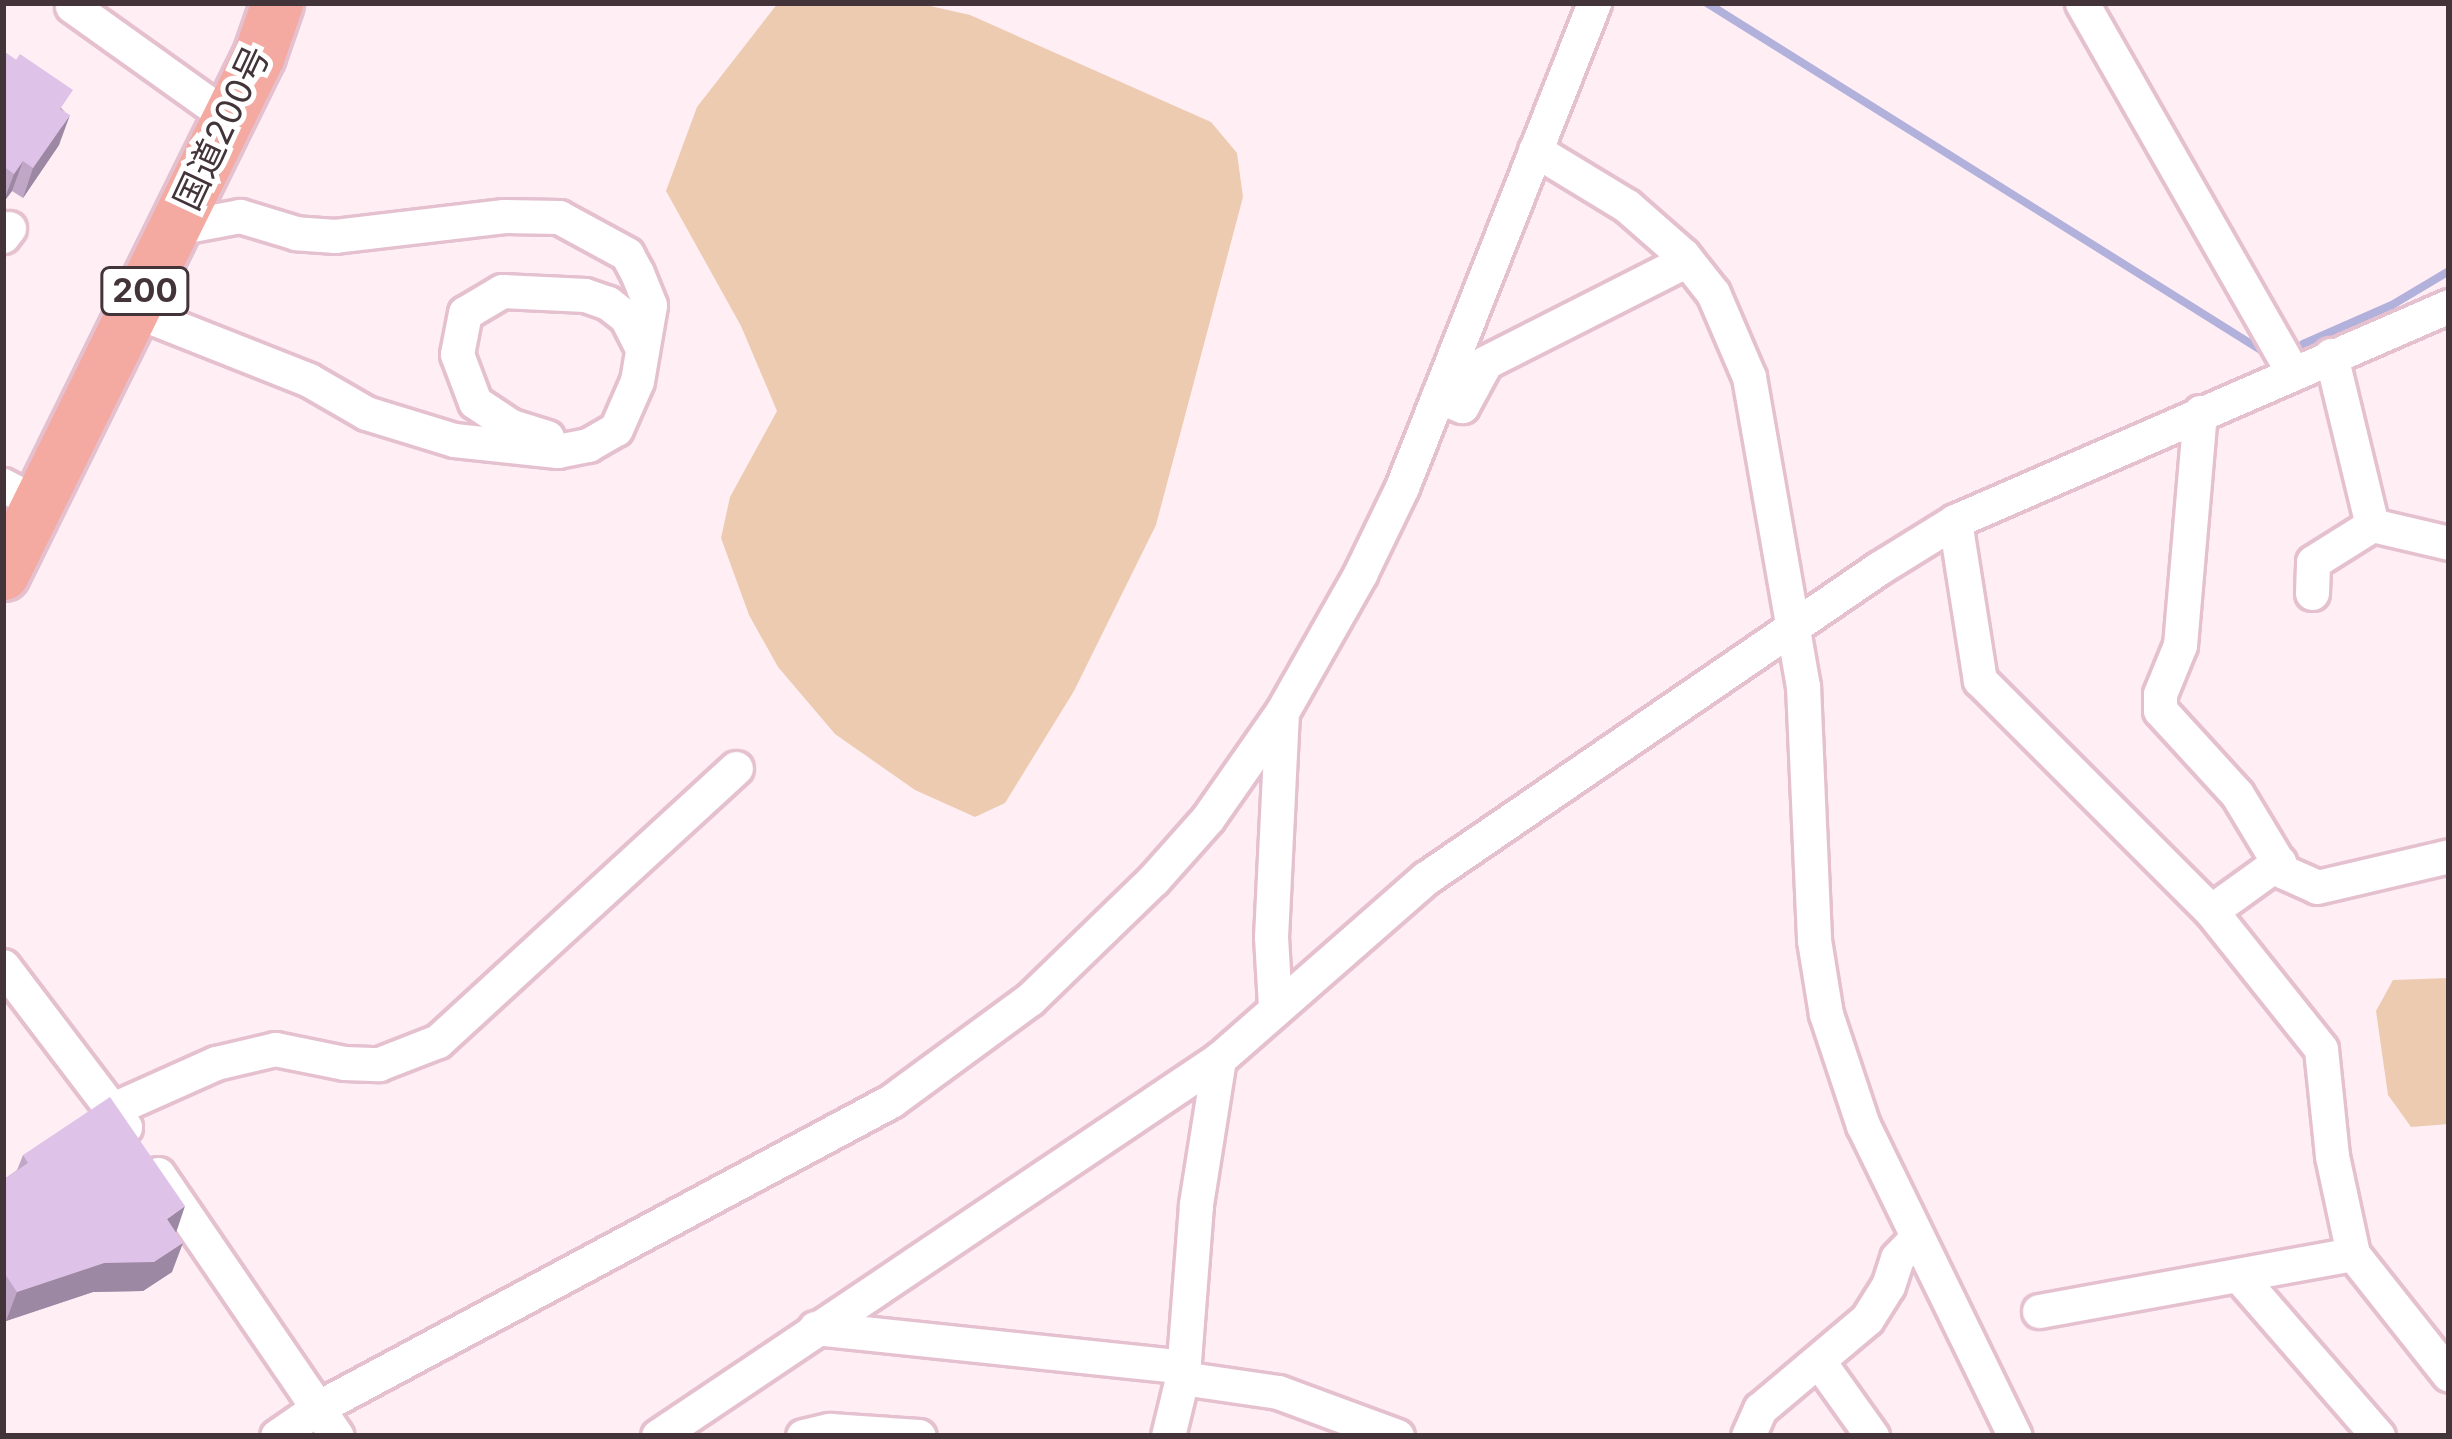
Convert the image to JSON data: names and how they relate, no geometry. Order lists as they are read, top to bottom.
{
  "streets": {
    "highway": ["国道200号", "200"]
  }
}
